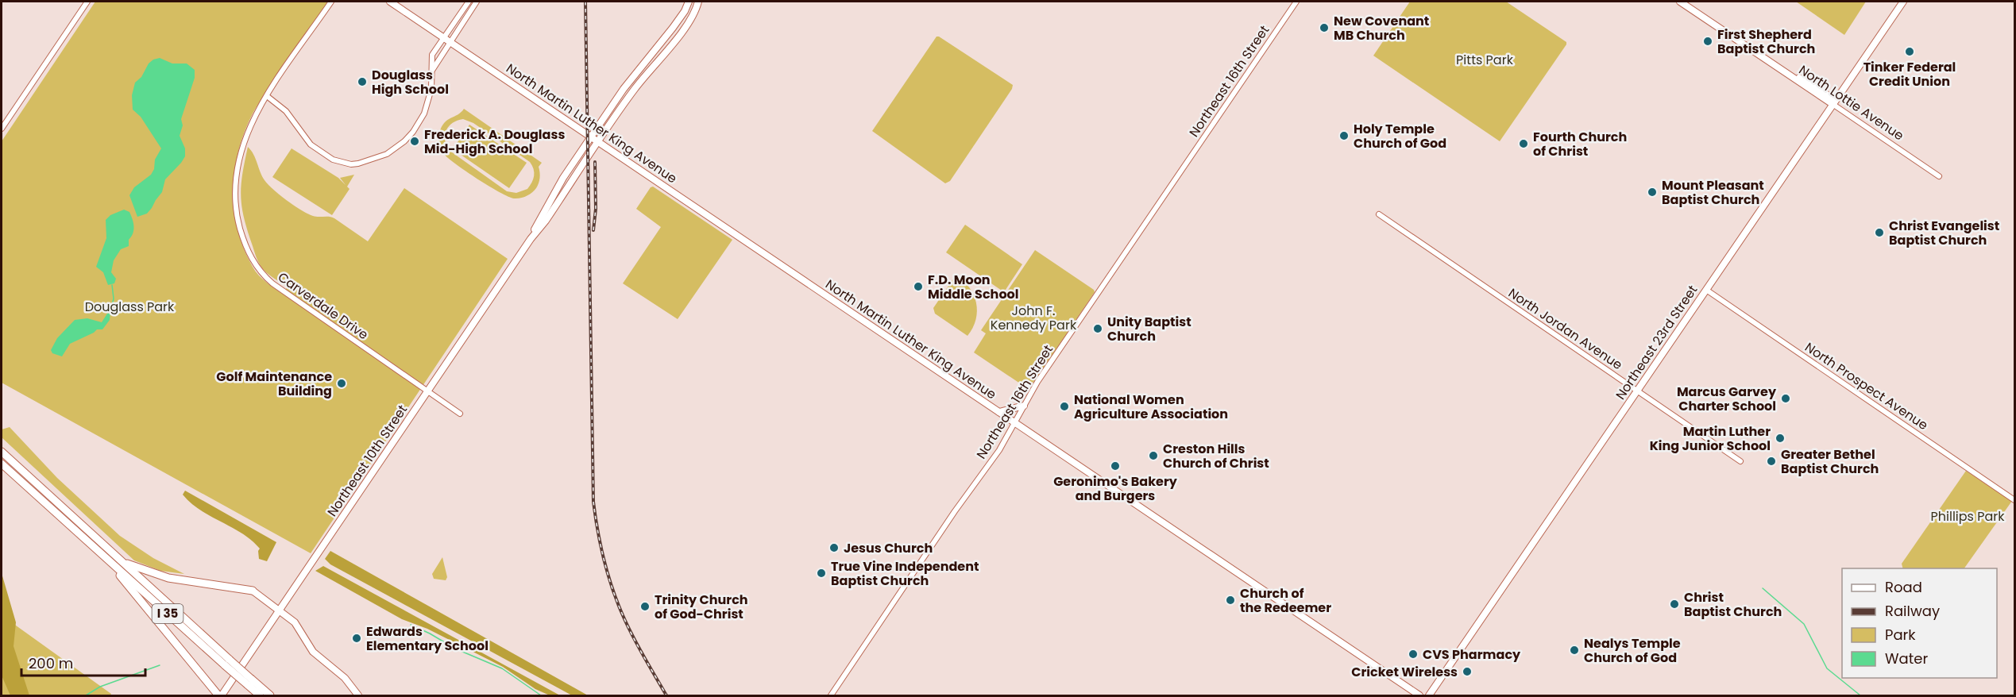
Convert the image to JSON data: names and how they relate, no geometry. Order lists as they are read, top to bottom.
{
  "streets": {
    "highway": ["I 35"],
    "main road": [
      "North Lottie Avenue",
      "North Martin Luther King Avenue",
      "Northeast 23rd Street",
      "Northeast 10th Street"
    ],
    "street": [
      "Northeast 16th Street",
      "Carverdale Drive",
      "North Jordan Avenue",
      "North Prospect Avenue"
    ]
  },
  "crossings": [
    ["Northeast 16th Street", "North Martin Luther King Avenue"],
    ["North Lottie Avenue", "Northeast 23rd Street"],
    ["North Martin Luther King Avenue", "Northeast 10th Street"],
    ["Carverdale Drive", "Northeast 10th Street"],
    ["North Jordan Avenue", "Northeast 23rd Street"],
    ["Northeast 23rd Street", "North Prospect Avenue"]
  ],
  "parks": [
    "Pitts Park",
    "Douglass Park",
    "John F. Kennedy Park",
    "Phillips Park"
  ],
  "places": [
    "New Covenant MB Church",
    "First Shepherd Baptist Church",
    "Tinker Federal Credit Union",
    "Douglass High School",
    "Holy Temple Church of God",
    "Frederick A. Douglass Mid-High School",
    "Fourth Church of Christ",
    "Mount Pleasant Baptist Church",
    "Christ Evangelist Baptist Church",
    "F.D. Moon Middle School",
    "Unity Baptist Church",
    "Golf Maintenance Building",
    "Marcus Garvey Charter School",
    "National Women Agriculture Association",
    "Martin Luther King Junior School",
    "Creston Hills Church of Christ",
    "Greater Bethel Baptist Church",
    "Geronimo's Bakery and Burgers",
    "Jesus Church",
    "True Vine Independent Baptist Church",
    "Church of the Redeemer",
    "Christ Baptist Church",
    "Trinity Church of God-Christ",
    "Edwards Elementary School",
    "Nealys Temple Church of God",
    "CVS Pharmacy",
    "Cricket Wireless"
  ],
  "legend": [
    "Road",
    "Railway",
    "Park",
    "Water"
  ],
  "scale_bar": "200 m"
}
